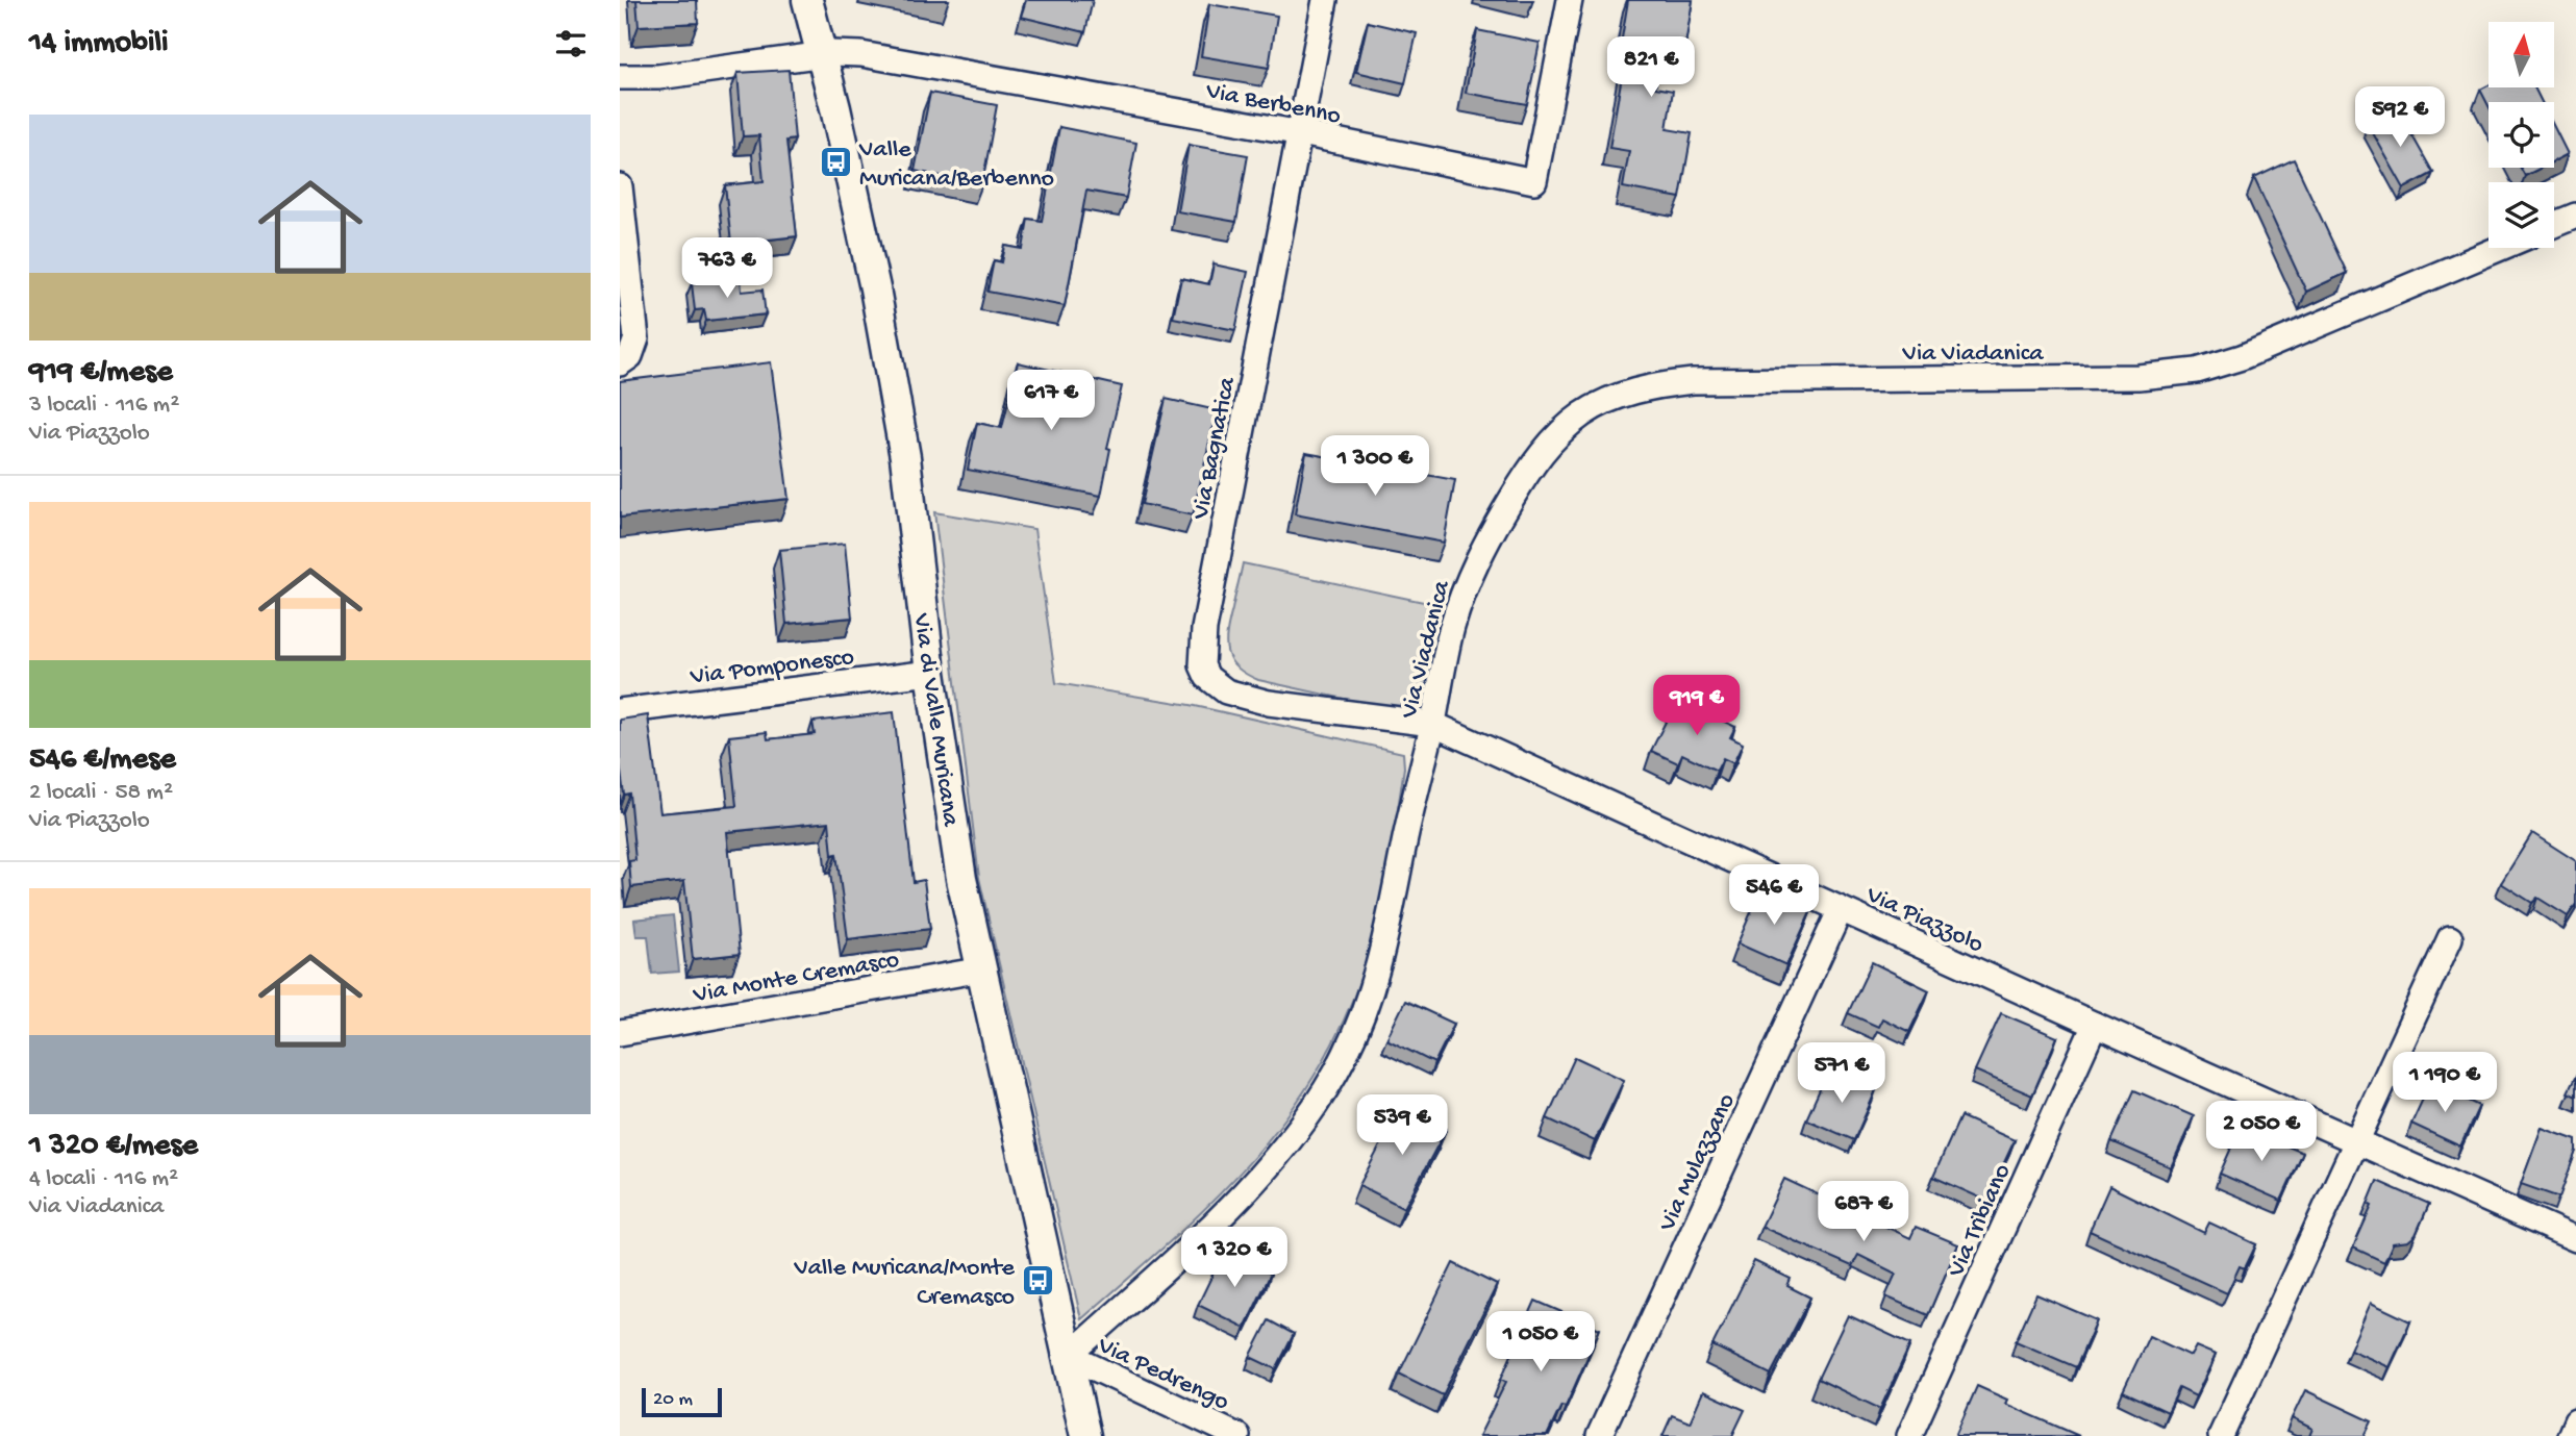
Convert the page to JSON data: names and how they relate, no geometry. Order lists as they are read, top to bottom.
{
  "streets": {
    "street": [
      "Via Berbenno",
      "Via Viadanica",
      "Via Bagnatica",
      "Via Pomponesco",
      "Via di Valle Muricana",
      "Via Piazzolo",
      "Via Monte Cremasco",
      "Via Mulazzano",
      "Via Tribiano",
      "Via Pedrengo"
    ]
  },
  "crossings": [
    ["Via Berbenno", "Via Bagnatica"],
    ["Via Berbenno", "Via di Valle Muricana"],
    ["Via Viadanica", "Via Bagnatica"],
    ["Via Viadanica", "Via di Valle Muricana"],
    ["Via Viadanica", "Via Piazzolo"],
    ["Via Viadanica", "Via Pedrengo"],
    ["Via Bagnatica", "Via Piazzolo"],
    ["Via Pomponesco", "Via di Valle Muricana"],
    ["Via di Valle Muricana", "Via Monte Cremasco"],
    ["Via di Valle Muricana", "Via Pedrengo"],
    ["Via Piazzolo", "Via Mulazzano"],
    ["Via Piazzolo", "Via Tribiano"]
  ],
  "places": {
    "bus stop": ["Valle Muricana/Berbenno", "Valle Muricana/Monte Cremasco"]
  },
  "scale_bar": "20 m",
  "north": "top",
  "page": {
    "heading": "14 immobili",
    "price": [
      "821 €",
      "592 €",
      "763 €",
      "617 €",
      "1 300 €",
      "919 €",
      "546 €",
      "571 €",
      "1 190 €",
      "539 €",
      "2 050 €",
      "687 €",
      "1 320 €",
      "1 050 €"
    ],
    "list": [
      {
        "name": "919 €/mese",
        "note": "3 locali · 116 m² · Via Piazzolo"
      },
      {
        "name": "546 €/mese",
        "note": "2 locali · 58 m² · Via Piazzolo"
      },
      {
        "name": "1 320 €/mese",
        "note": "4 locali · 116 m² · Via Viadanica"
      }
    ],
    "scale": "20 m"
  }
}
